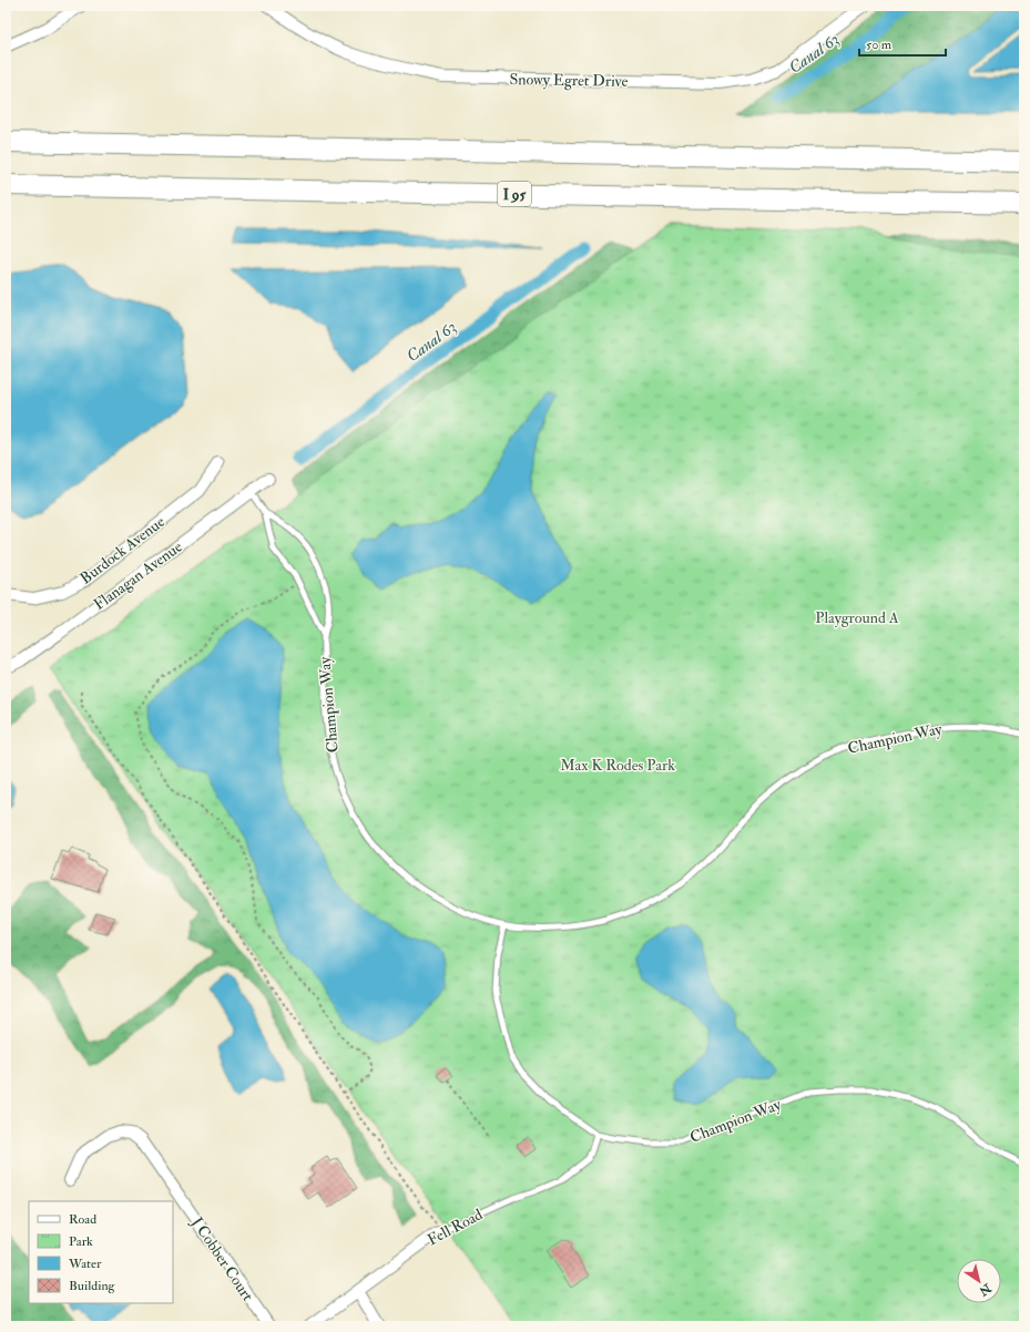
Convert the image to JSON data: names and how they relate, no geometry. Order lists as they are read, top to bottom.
{
  "streets": {
    "highway": ["I 95"],
    "street": [
      "Snowy Egret Drive",
      "Burdock Avenue",
      "Flanagan Avenue",
      "Fell Road",
      "J Cobber Court"
    ],
    "lane": ["Champion Way"]
  },
  "crossings": [
    ["Flanagan Avenue", "Champion Way"],
    ["Champion Way", "Fell Road"]
  ],
  "water": ["Canal 63"],
  "parks": ["Playground A", "Max K Rodes Park"],
  "legend": [
    "Road",
    "Park",
    "Water",
    "Building"
  ],
  "scale_bar": "50 m",
  "north": "bottom right"
}
